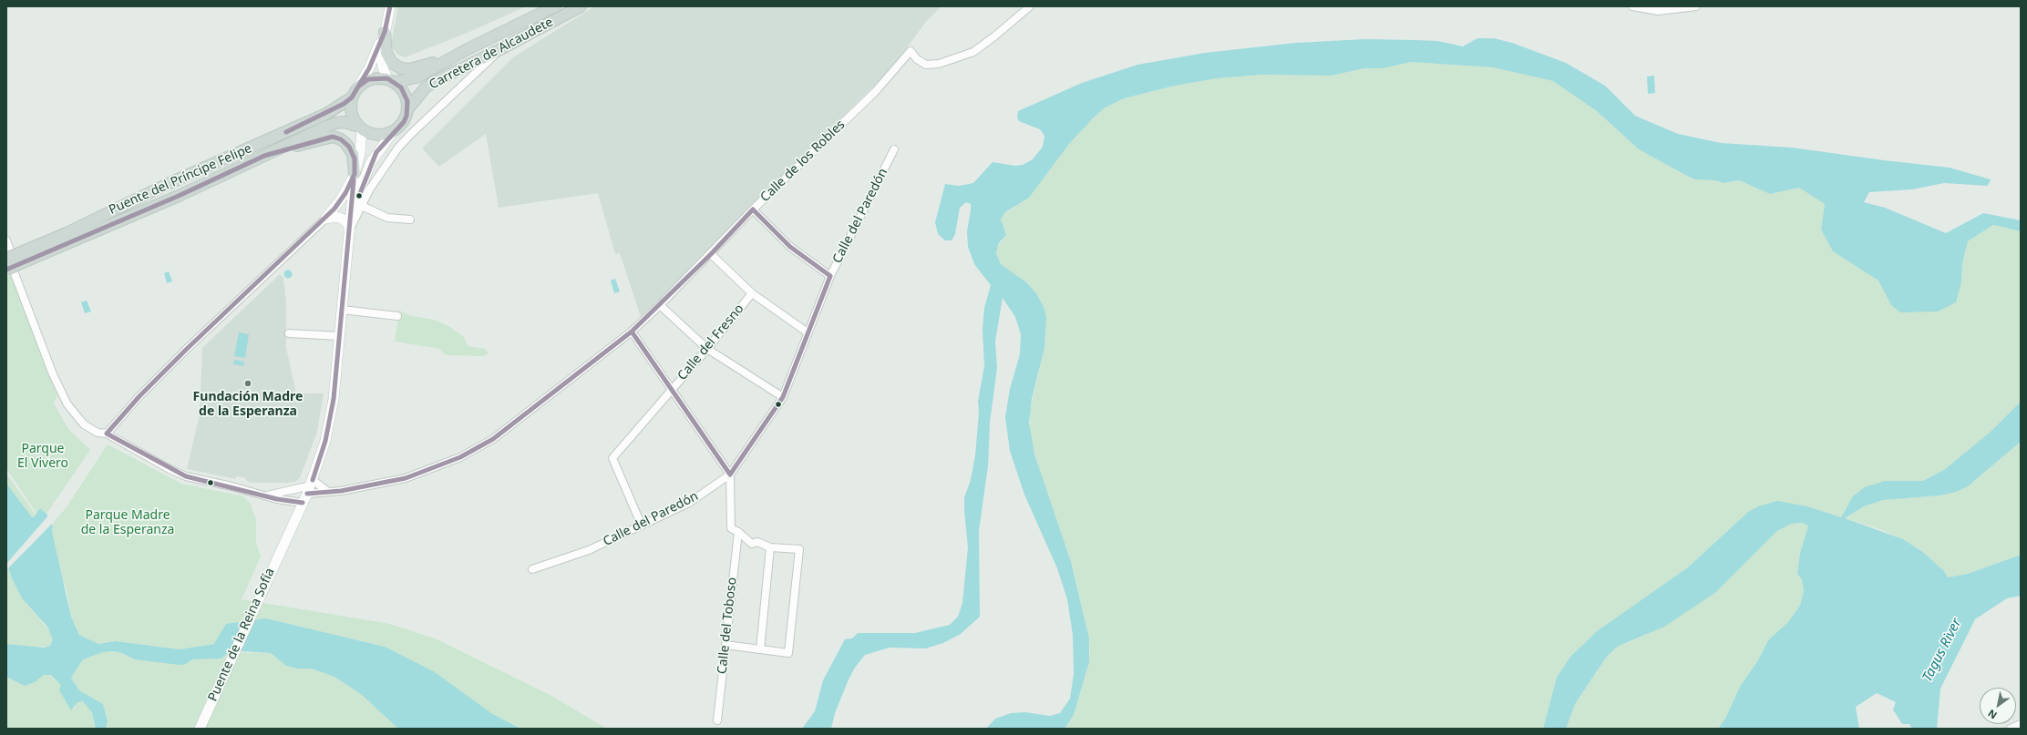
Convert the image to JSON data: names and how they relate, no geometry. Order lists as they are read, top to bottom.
{
  "streets": {
    "main road": ["Carretera de Alcaudete", "Puente del Príncipe Felipe", "Puente de la Reina Sofía"],
    "street": [
      "Calle de los Robles",
      "Calle del Paredón",
      "Calle del Fresno",
      "Calle del Toboso"
    ]
  },
  "crossings": [
    ["Carretera de Alcaudete", "Puente del Príncipe Felipe"],
    ["Calle de los Robles", "Puente de la Reina Sofía"],
    ["Calle del Paredón", "Calle del Fresno"]
  ],
  "water": ["Tagus River"],
  "parks": ["Parque El Vivero", "Parque Madre de la Esperanza"],
  "places": ["Fundación Madre de la Esperanza"],
  "north": "bottom left"
}
